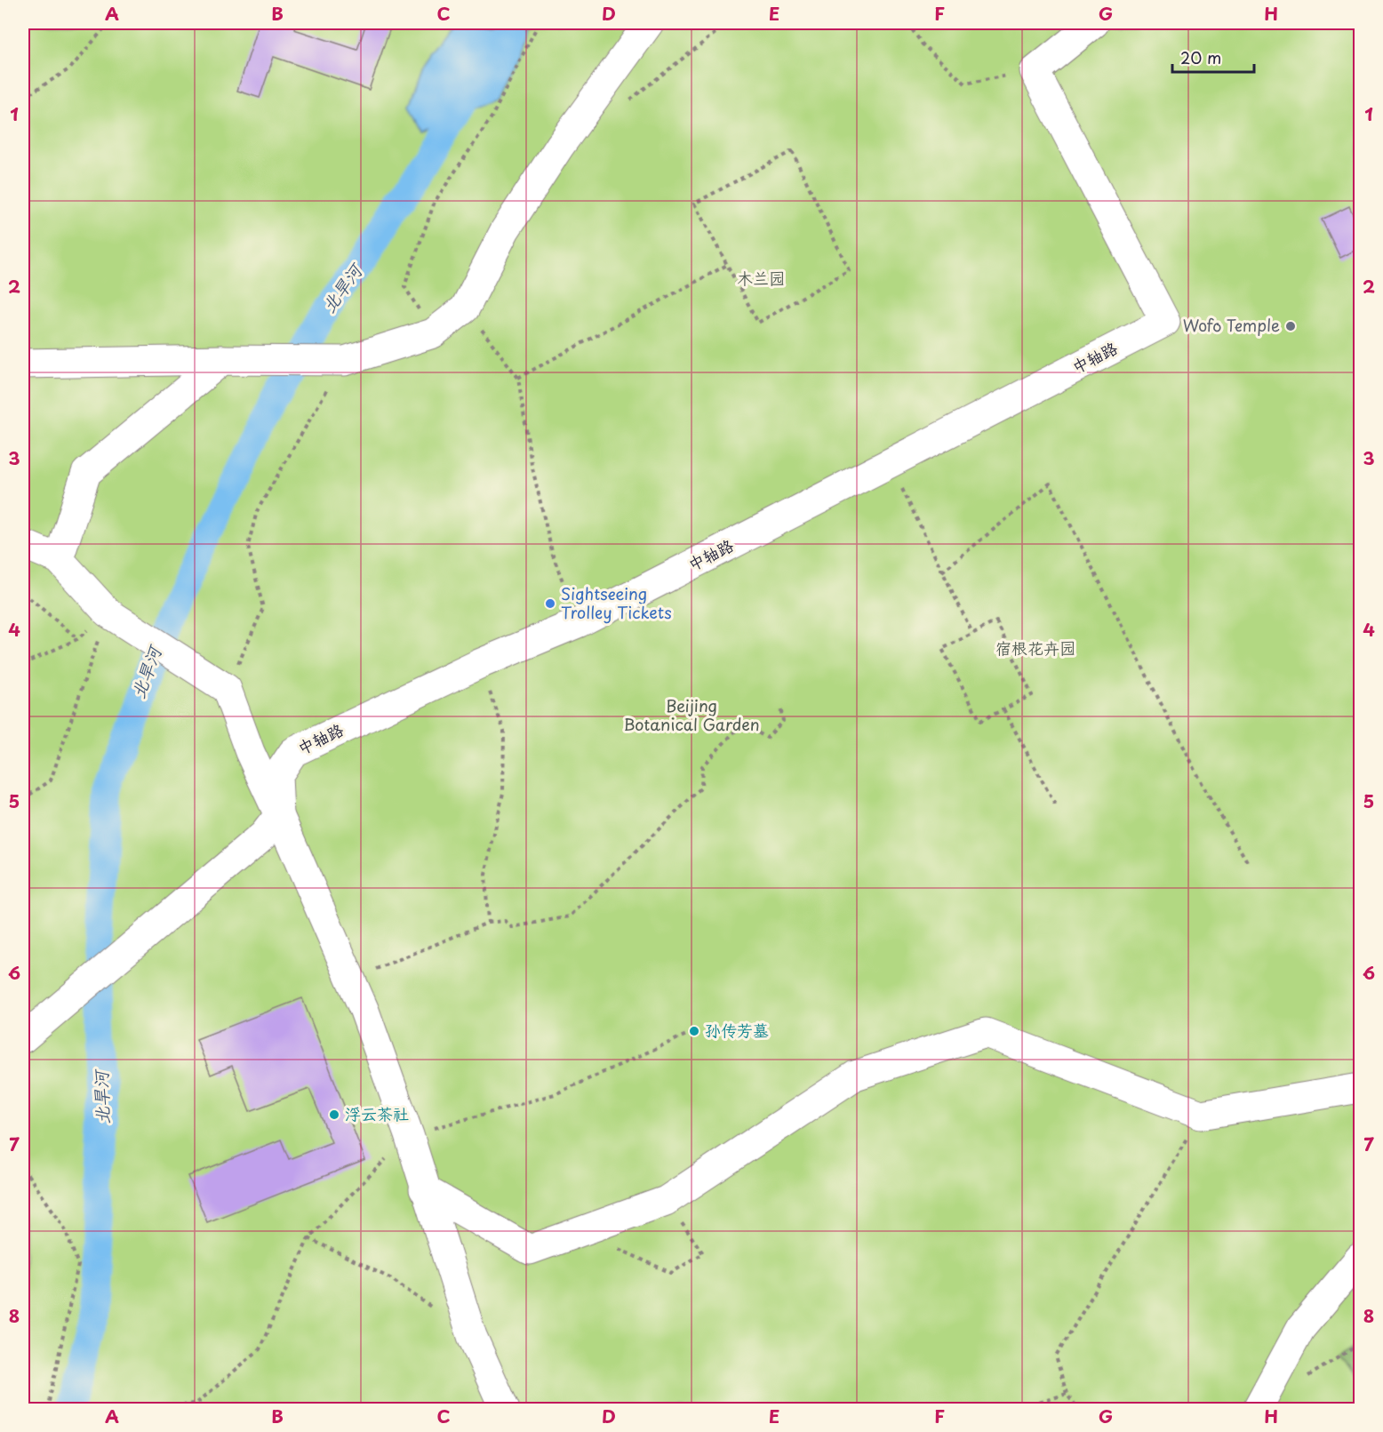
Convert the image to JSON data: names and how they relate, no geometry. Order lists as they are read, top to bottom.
{
  "streets": {
    "street": ["中轴路"]
  },
  "water": ["北旱河"],
  "parks": ["木兰园", "宿根花卉园", "Beijing Botanical Garden"],
  "places": [
    "Wofo Temple",
    "Sightseeing Trolley Tickets",
    "孙传芳墓",
    "浮云茶社"
  ],
  "scale_bar": "20 m",
  "grid": {
    "columns": [
      "A",
      "B",
      "C",
      "D",
      "E",
      "F",
      "G",
      "H"
    ],
    "rows": [
      "1",
      "2",
      "3",
      "4",
      "5",
      "6",
      "7",
      "8"
    ]
  }
}
